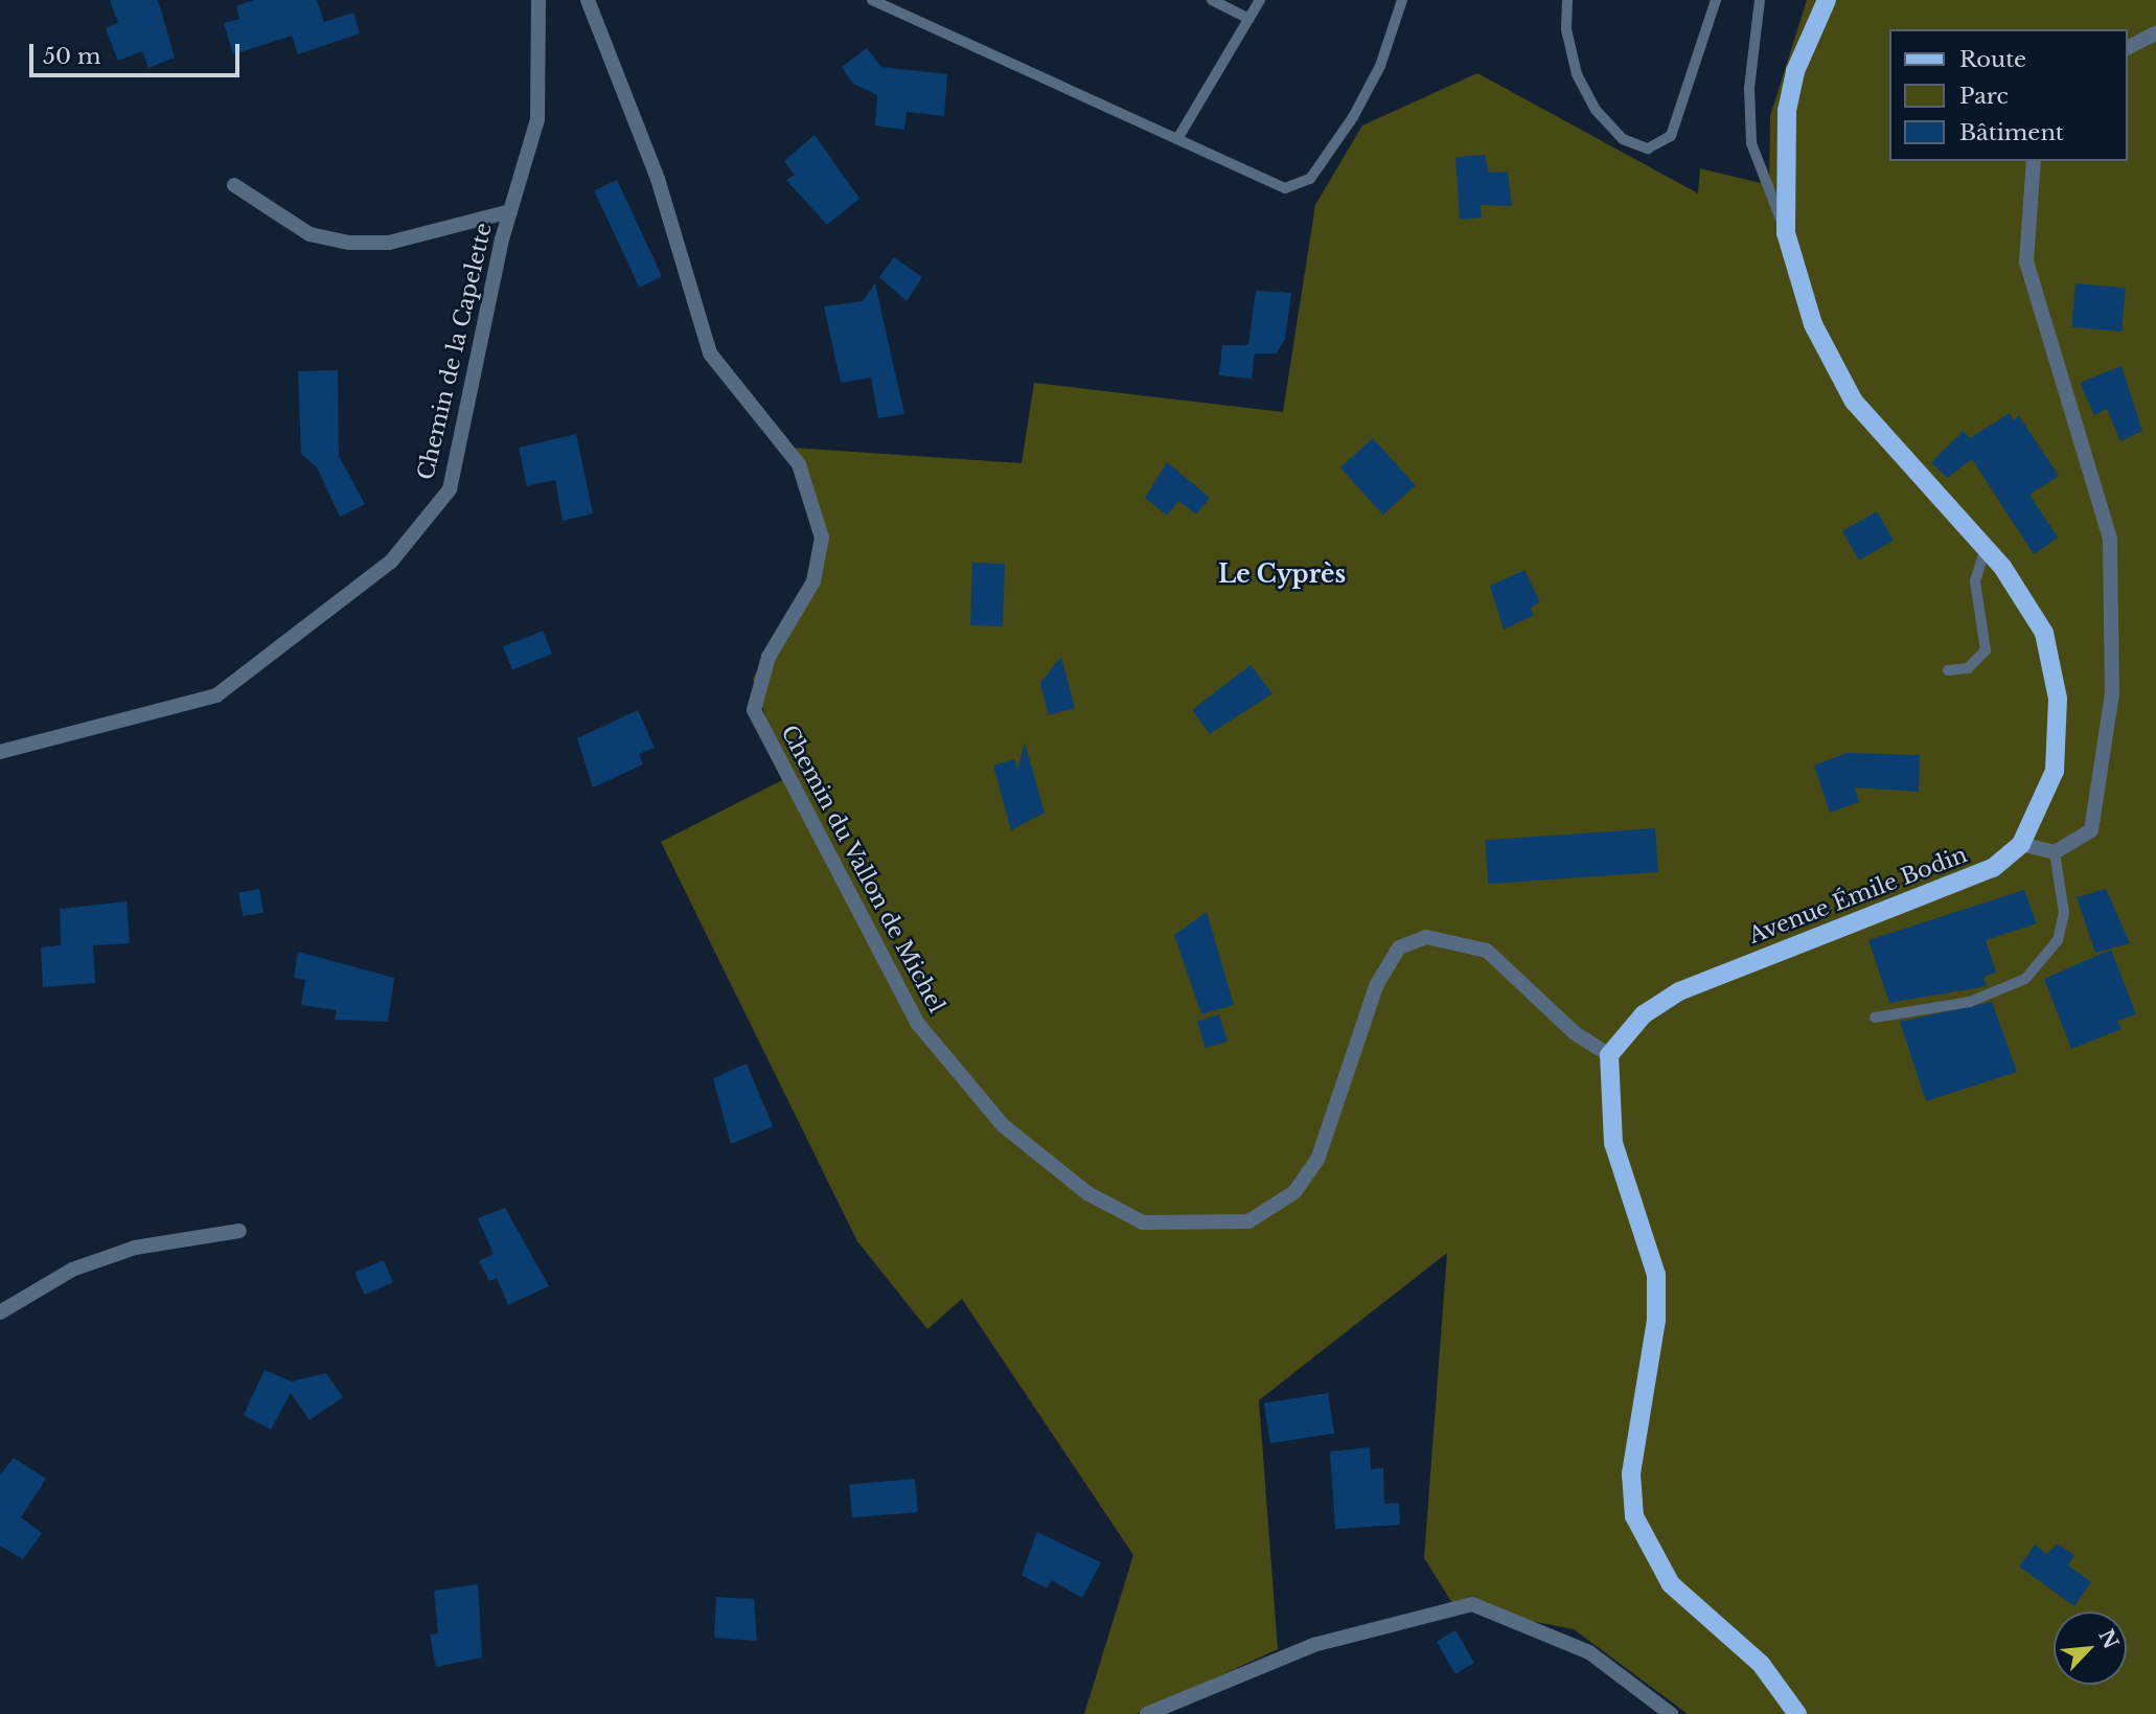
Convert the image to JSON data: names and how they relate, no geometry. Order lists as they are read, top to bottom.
{
  "streets": {
    "main road": ["Avenue Émile Bodin"],
    "street": ["Chemin de la Capelette", "Chemin du Vallon de Michel"]
  },
  "crossings": [
    ["Chemin du Vallon de Michel", "Avenue Émile Bodin"]
  ],
  "districts": ["Le Cyprès"],
  "legend": ["Route", "Parc", "Bâtiment"],
  "scale_bar": "50 m",
  "north": "top right"
}
